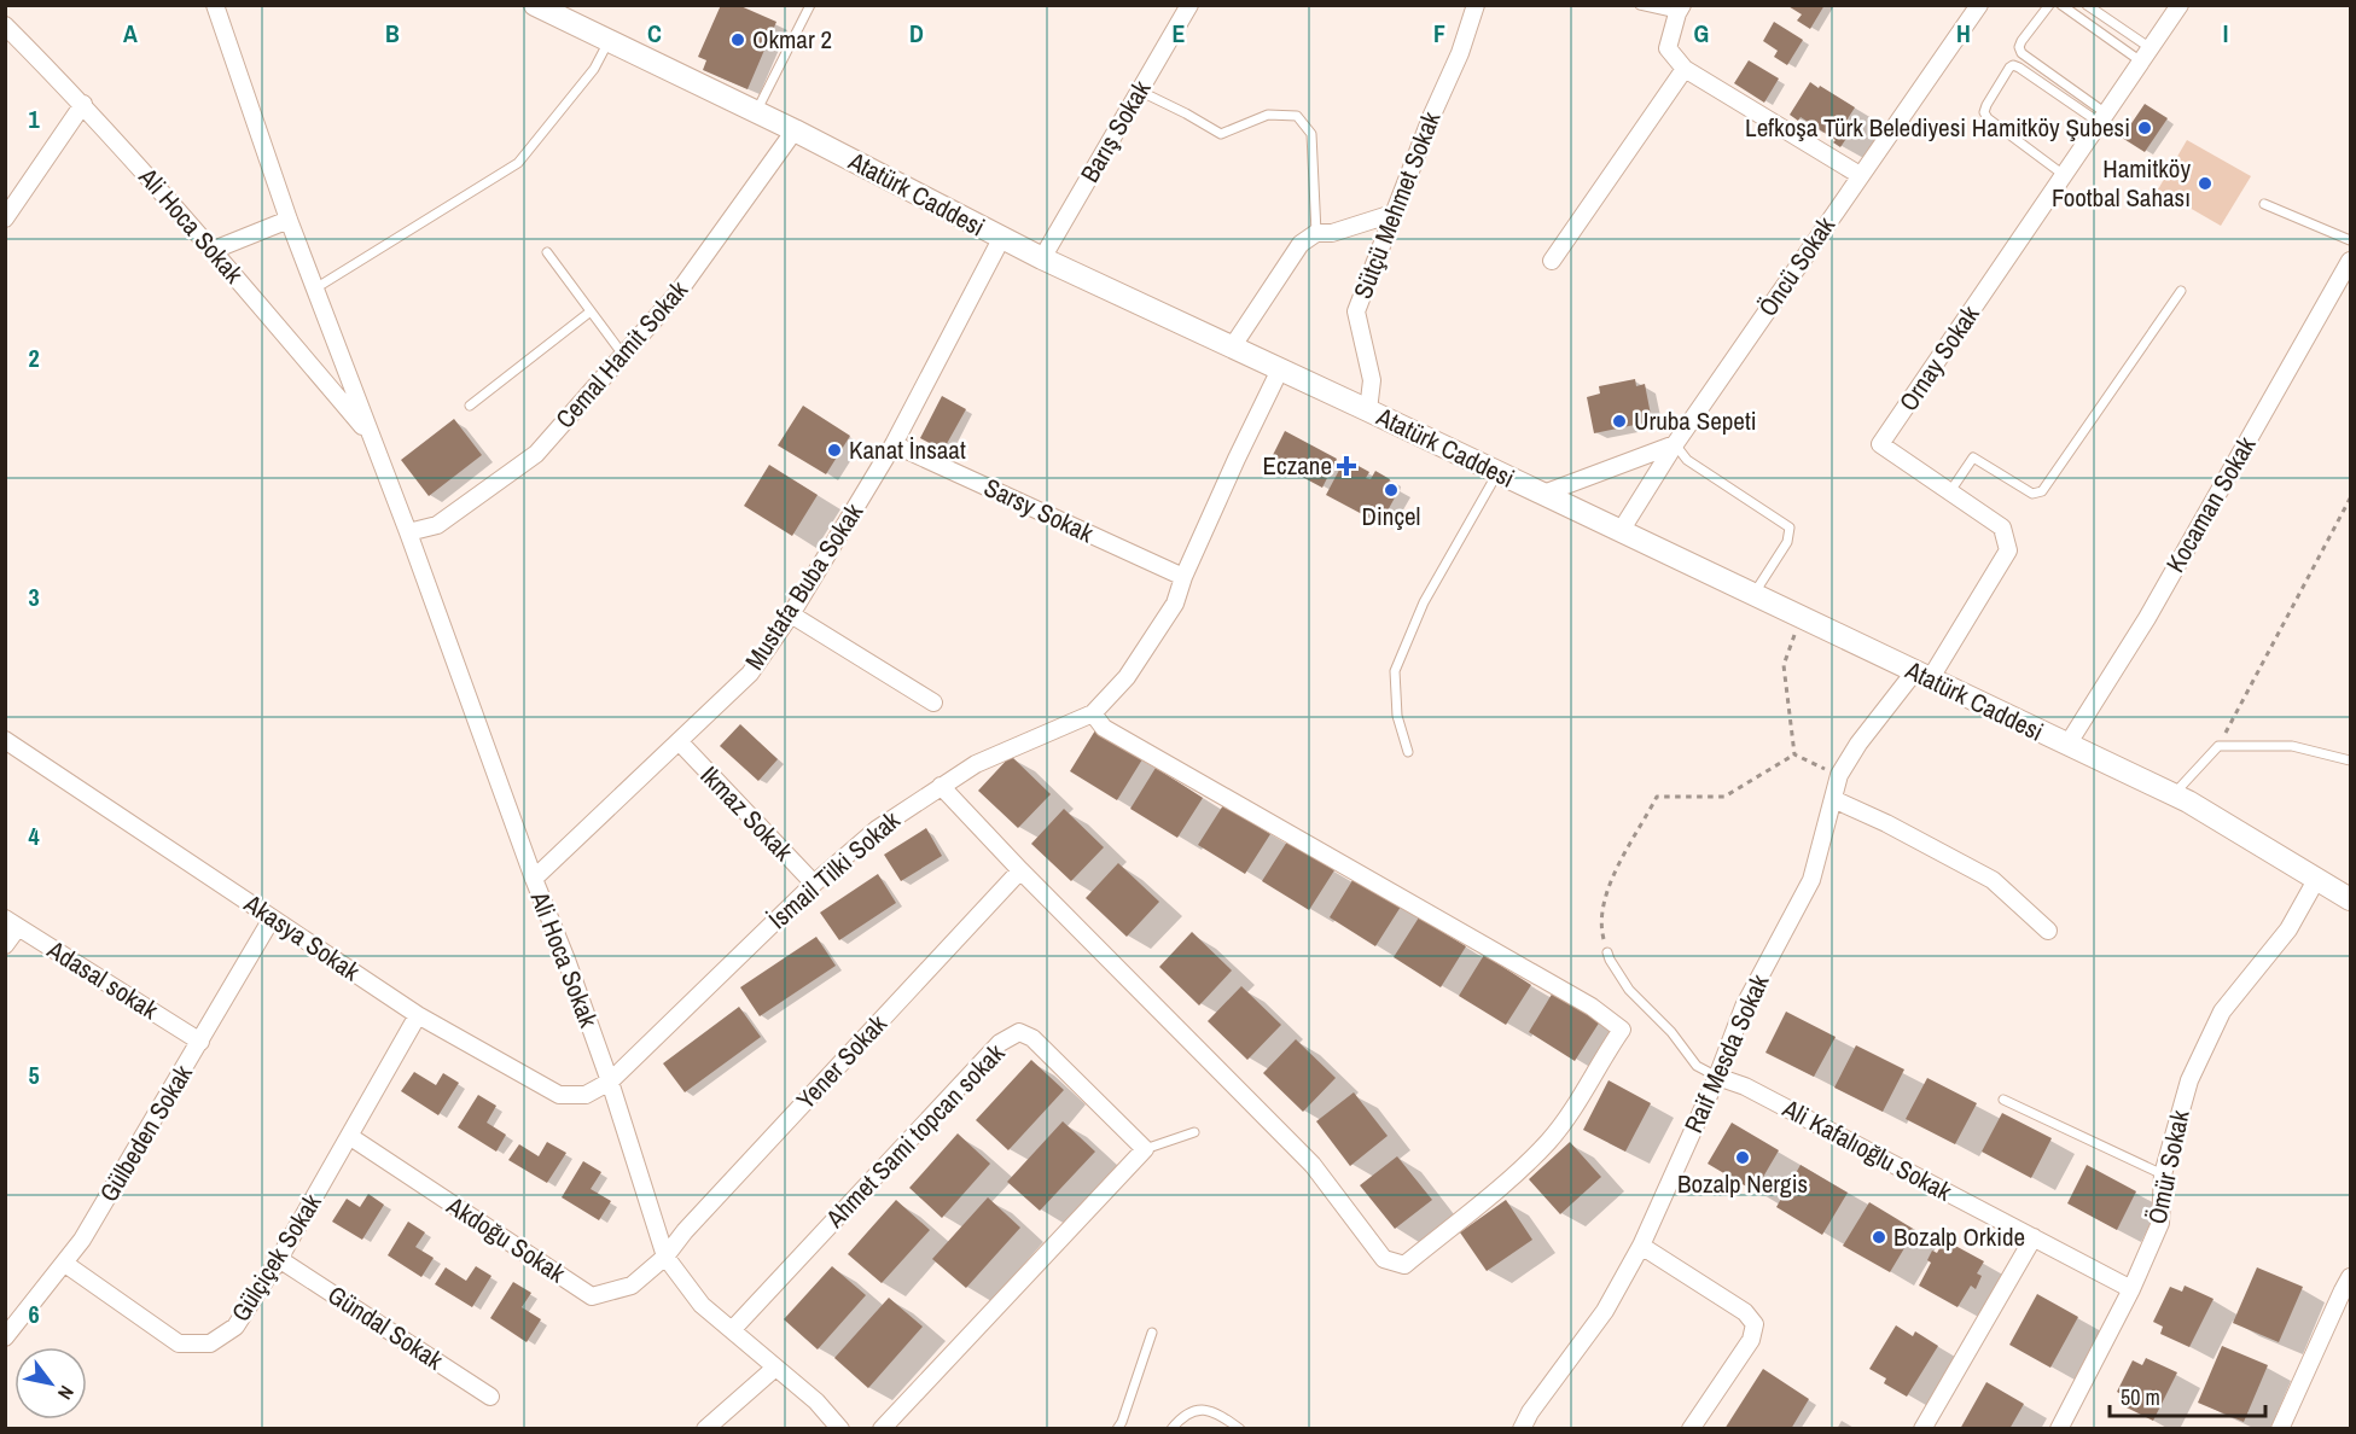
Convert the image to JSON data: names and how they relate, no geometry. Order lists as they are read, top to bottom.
{
  "streets": {
    "street": [
      "Barış Sokak",
      "Atatürk Caddesi",
      "Sütçü Mehmet Sokak",
      "Ali Hoca Sokak",
      "Öncü Sokak",
      "Cemal Hamit Sokak",
      "Ornay Sokak",
      "Kocaman Sokak",
      "Sarsy Sokak",
      "Mustafa Buba Sokak",
      "Ikmaz Sokak",
      "İsmail Tilki Sokak",
      "Akasya Sokak",
      "Adasal sokak",
      "Raif Mesda Sokak",
      "Yener Sokak",
      "Gülbeden Sokak",
      "Ahmet Sami topcan sokak",
      "Ali Kafalıoğlu Sokak",
      "Ömür Sokak",
      "Akdoğu Sokak",
      "Gülçiçek Sokak",
      "Gündal Sokak"
    ]
  },
  "crossings": [
    ["Barış Sokak", "Atatürk Caddesi"],
    ["Atatürk Caddesi", "Sütçü Mehmet Sokak"],
    ["Atatürk Caddesi", "Öncü Sokak"],
    ["Atatürk Caddesi", "Cemal Hamit Sokak"],
    ["Atatürk Caddesi", "Ornay Sokak"],
    ["Atatürk Caddesi", "Kocaman Sokak"],
    ["Atatürk Caddesi", "Mustafa Buba Sokak"],
    ["Atatürk Caddesi", "İsmail Tilki Sokak"],
    ["Atatürk Caddesi", "Raif Mesda Sokak"],
    ["Atatürk Caddesi", "Ömür Sokak"],
    ["Ali Hoca Sokak", "Cemal Hamit Sokak"],
    ["Ali Hoca Sokak", "Mustafa Buba Sokak"],
    ["Ali Hoca Sokak", "İsmail Tilki Sokak"],
    ["Ali Hoca Sokak", "Akasya Sokak"],
    ["Ali Hoca Sokak", "Yener Sokak"],
    ["Ali Hoca Sokak", "Ahmet Sami topcan sokak"],
    ["Ali Hoca Sokak", "Akdoğu Sokak"],
    ["Ornay Sokak", "Raif Mesda Sokak"],
    ["Sarsy Sokak", "Mustafa Buba Sokak"],
    ["Sarsy Sokak", "İsmail Tilki Sokak"],
    ["Mustafa Buba Sokak", "Ikmaz Sokak"],
    ["Ikmaz Sokak", "İsmail Tilki Sokak"],
    ["İsmail Tilki Sokak", "Akasya Sokak"],
    ["Akasya Sokak", "Gülbeden Sokak"],
    ["Akasya Sokak", "Gülçiçek Sokak"],
    ["Adasal sokak", "Gülbeden Sokak"],
    ["Raif Mesda Sokak", "Ali Kafalıoğlu Sokak"],
    ["Yener Sokak", "Akdoğu Sokak"],
    ["Gülbeden Sokak", "Gülçiçek Sokak"],
    ["Ali Kafalıoğlu Sokak", "Ömür Sokak"],
    ["Akdoğu Sokak", "Gülçiçek Sokak"],
    ["Gülçiçek Sokak", "Gündal Sokak"]
  ],
  "places": {
    "other": [
      "Okmar 2",
      "Lefkoşa Türk Belediyesi Hamitköy Şubesi",
      "Hamitköy Footbal Sahası",
      "Uruba Sepeti",
      "Kanat İnsaat",
      "Dinçel",
      "Bozalp Nergis",
      "Bozalp Orkide"
    ],
    "health": ["Eczane"]
  },
  "scale_bar": "50 m",
  "north": "bottom right",
  "grid": {
    "columns": [
      "A",
      "B",
      "C",
      "D",
      "E",
      "F",
      "G",
      "H",
      "I"
    ],
    "rows": [
      "1",
      "2",
      "3",
      "4",
      "5",
      "6"
    ]
  }
}
